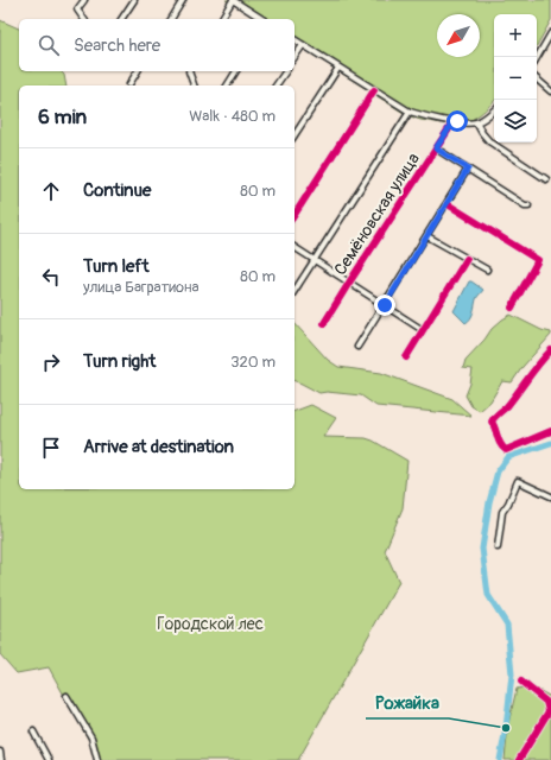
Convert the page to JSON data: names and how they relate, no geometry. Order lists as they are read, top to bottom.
{
  "streets": {
    "street": ["Семёновская улица"]
  },
  "parks": ["Городской лес"],
  "places": ["Рожайка"],
  "north": "bottom left",
  "page": {
    "map_buttons": ["+", "−"],
    "search": "Search here",
    "heading": ["6 min", "Walk · 480 m"],
    "list": [
      ["Continue", "80 m"],
      ["Turn left", "улица Багратиона", "80 m"],
      ["Turn right", "320 m"],
      "Arrive at destination"
    ]
  }
}
